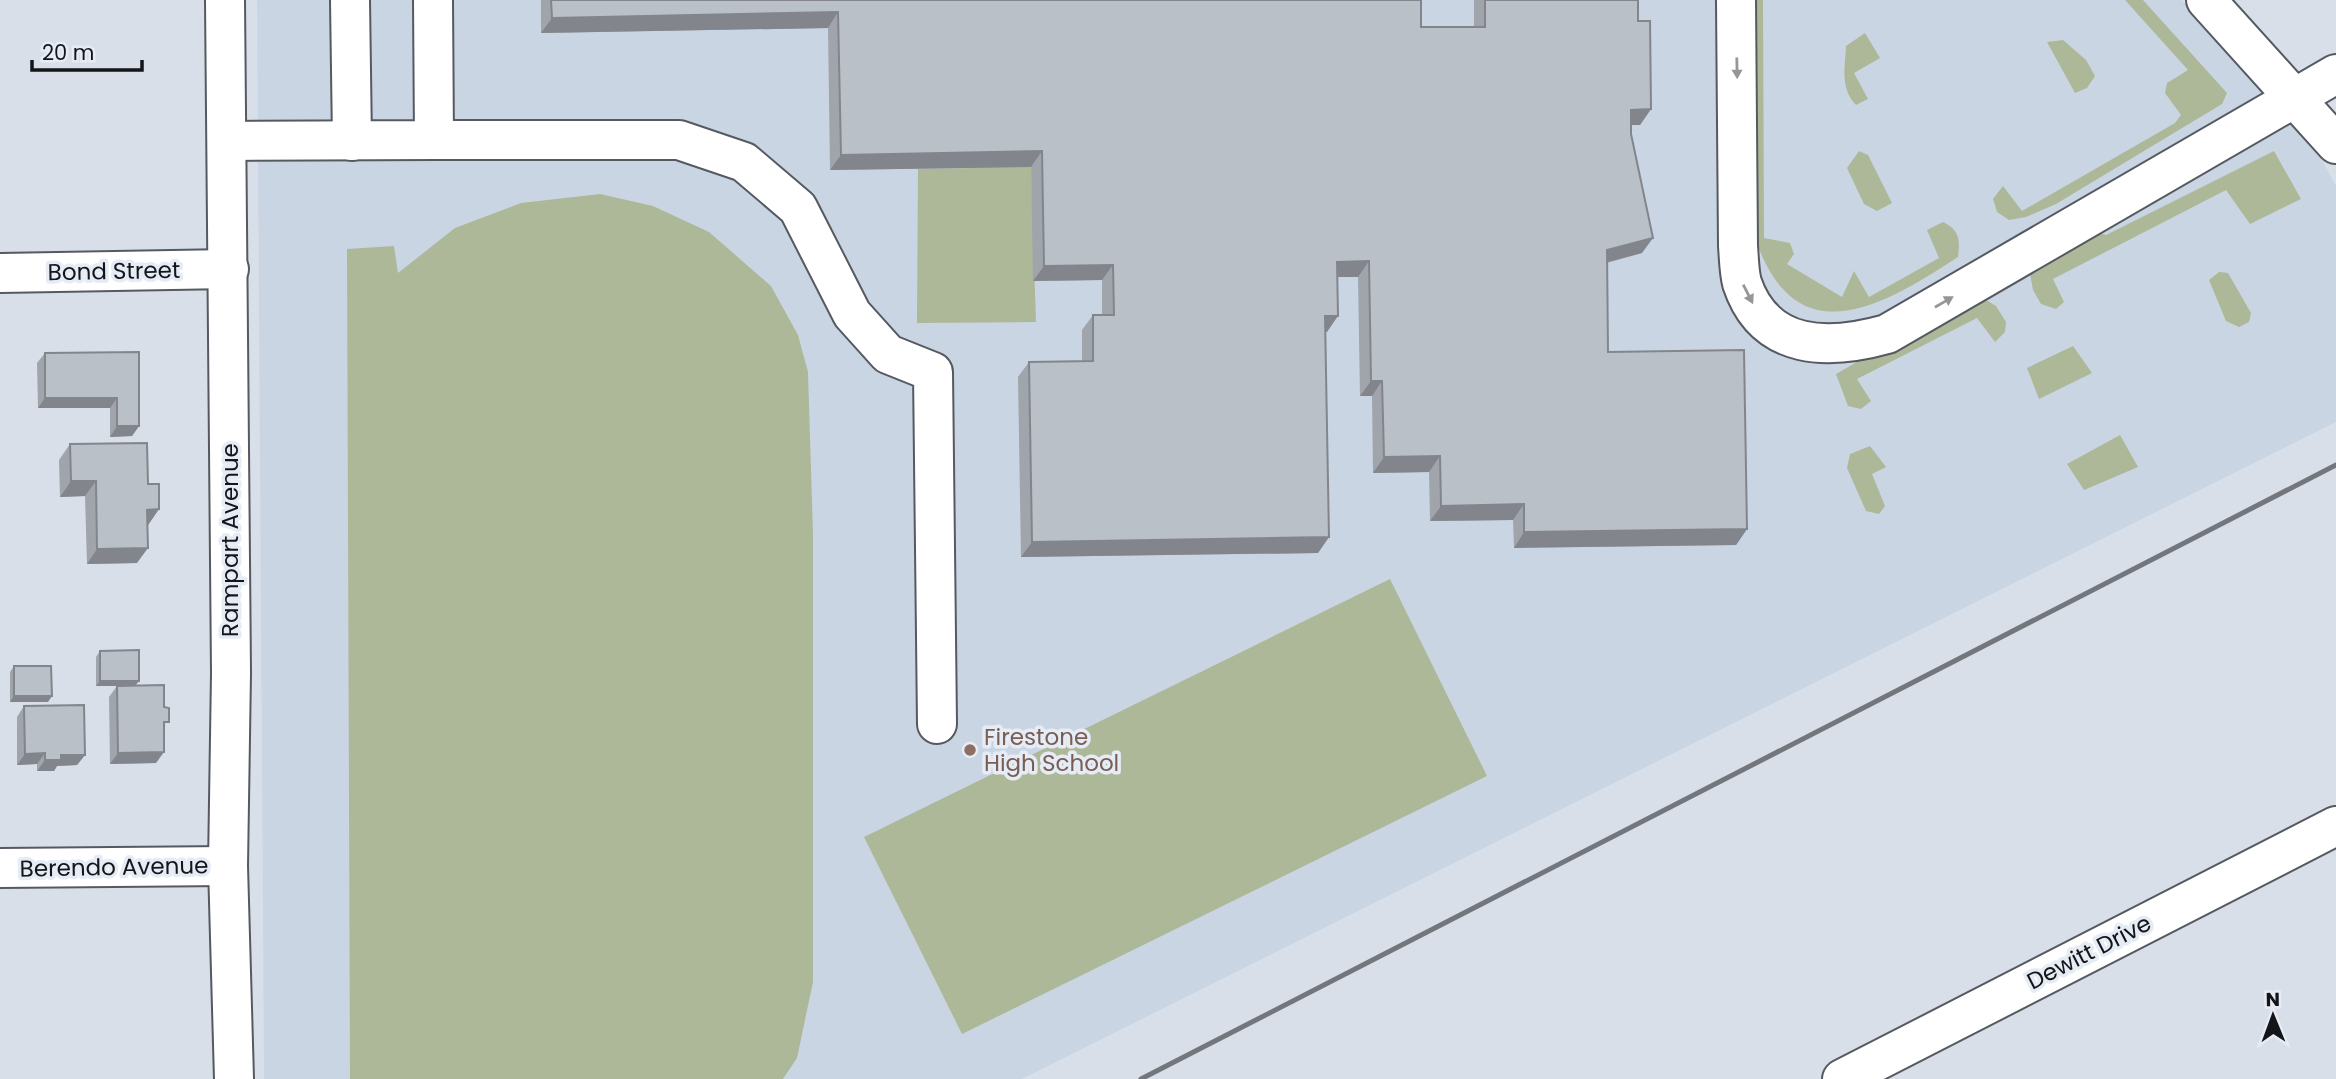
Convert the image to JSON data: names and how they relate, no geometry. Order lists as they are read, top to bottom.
{
  "streets": {
    "street": [
      "Bond Street",
      "Rampart Avenue",
      "Berendo Avenue",
      "Dewitt Drive"
    ]
  },
  "crossings": [
    ["Bond Street", "Rampart Avenue"],
    ["Rampart Avenue", "Berendo Avenue"]
  ],
  "places": ["Firestone High School"],
  "scale_bar": "20 m",
  "north": "top"
}
